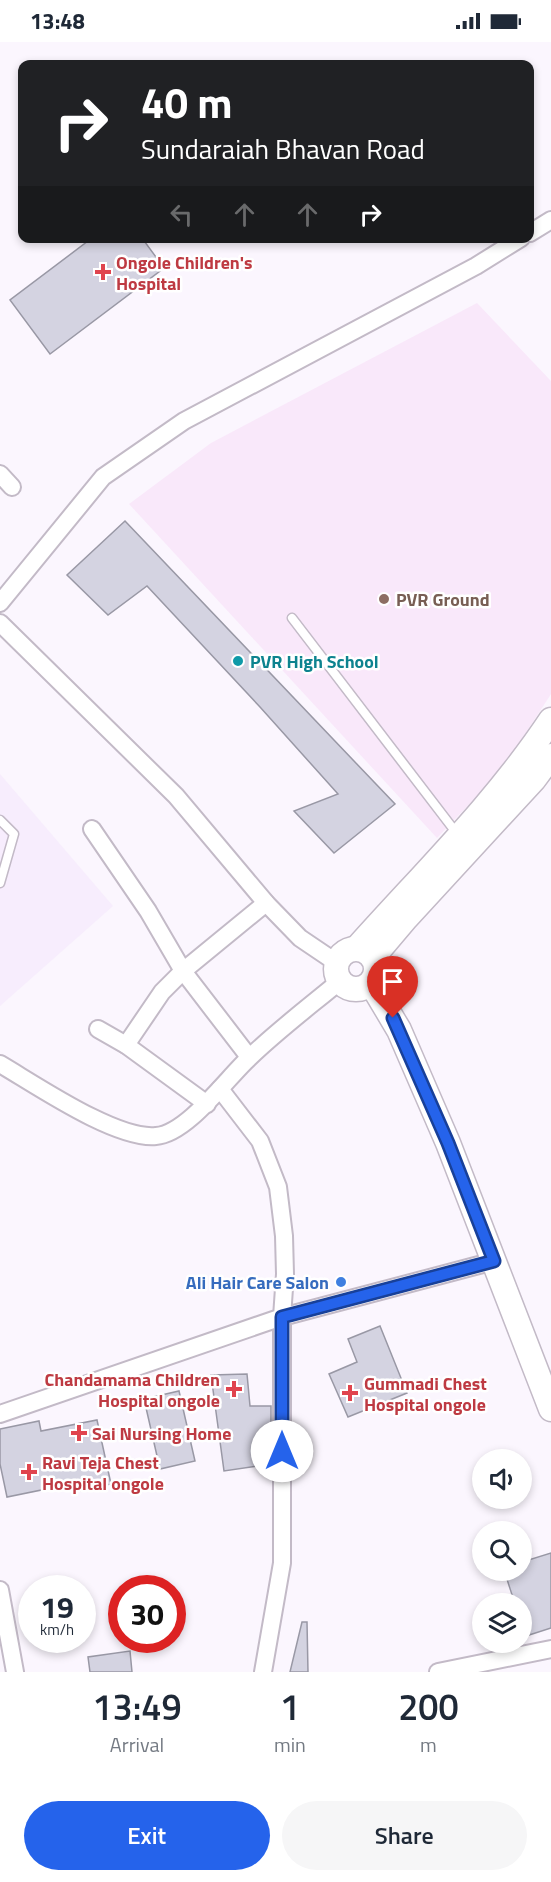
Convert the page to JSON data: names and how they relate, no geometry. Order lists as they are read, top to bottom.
{
  "places": {
    "health": [
      "Ongole Children's Hospital",
      "Chandamama Children Hospital ongole",
      "Gummadi Chest Hospital ongole",
      "Sai Nursing Home",
      "Ravi Teja Chest Hospital ongole"
    ],
    "other": ["PVR Ground", "PVR High School", "Ali Hair Care Salon"]
  },
  "page": {
    "status": "13:48",
    "turn": ["40 m", "Sundaraiah Bhavan Road"],
    "speed": "19 km/h",
    "limit": "30",
    "eta": [
      "13:49",
      "Arrival",
      "1",
      "min",
      "200",
      "m"
    ],
    "buttons": ["Exit", "Share"]
  }
}
